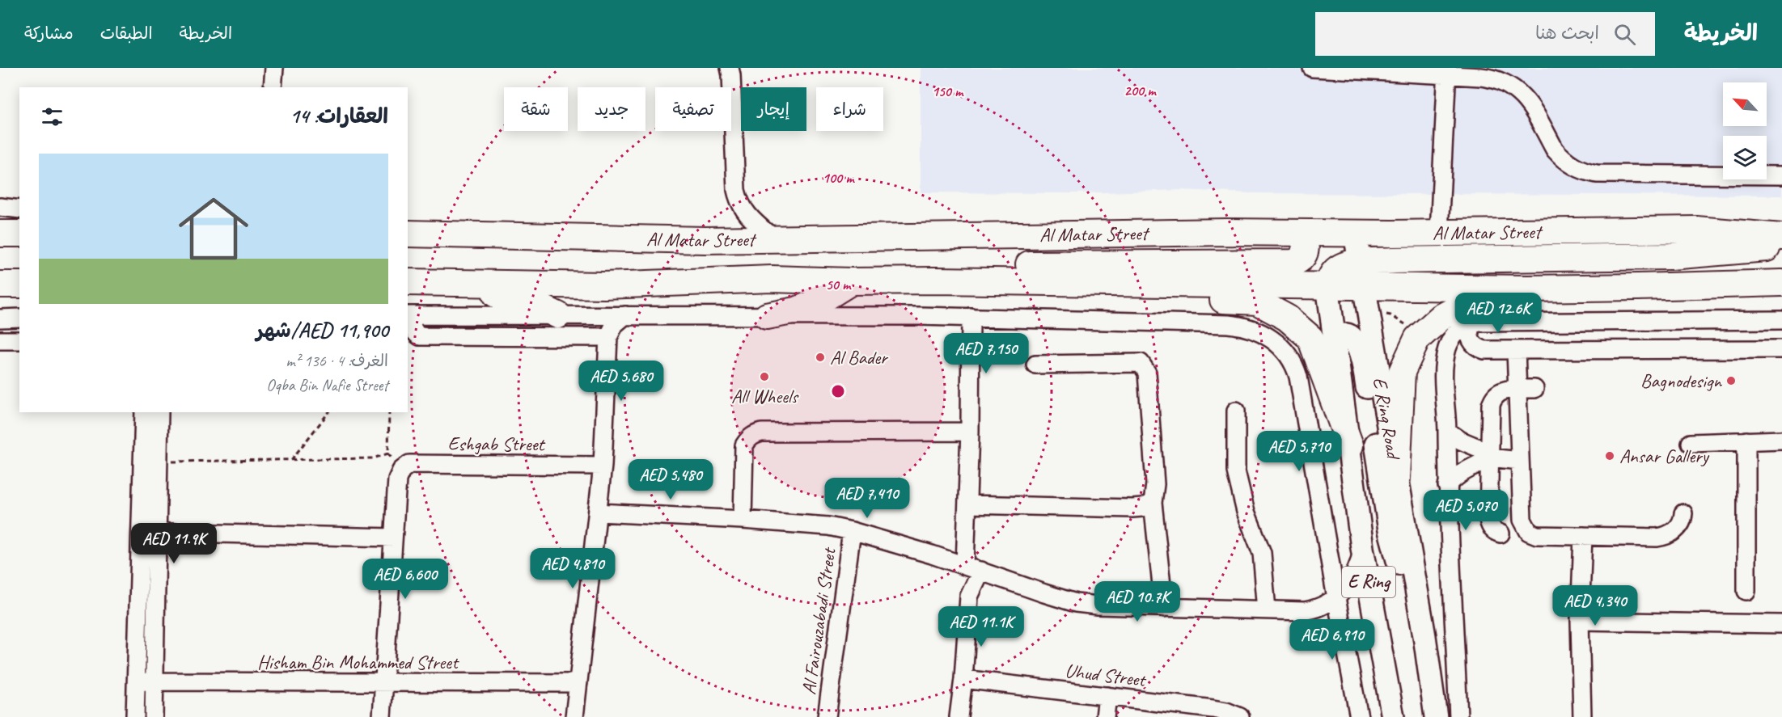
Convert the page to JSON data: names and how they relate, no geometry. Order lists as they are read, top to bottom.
{
  "streets": {
    "highway": ["Al Matar Street"],
    "main road": ["E Ring Road", "E Ring"],
    "street": [
      "Eshgab Street",
      "Al Fairouzabadi Street",
      "Hisham Bin Mohammed Street",
      "Uhud Street"
    ]
  },
  "crossings": [
    ["Al Matar Street", "E Ring Road"]
  ],
  "places": [
    "Al Bader",
    "All Wheels",
    "Bagnodesign",
    "Ansar Gallery"
  ],
  "north": "top left",
  "page": {
    "header": "الخريطة",
    "search": "ابحث هنا",
    "nav": ["الخريطة", "الطبقات", "مشاركة"],
    "chip": [
      "شراء",
      "إيجار",
      "تصفية",
      "جديد",
      "شقة"
    ],
    "heading": "العقارات: 14",
    "list": [
      {
        "name": "AED 11,900/شهر",
        "note": "الغرف: 4 · 136 m² · Oqba Bin Nafie Street"
      }
    ],
    "price": [
      "AED 12.6K",
      "AED 7,150",
      "AED 5,680",
      "AED 5,710",
      "AED 5,480",
      "AED 7,410",
      "AED 5,070",
      "AED 11.9K",
      "AED 4,810",
      "AED 6,600",
      "AED 10.7K",
      "AED 4,340",
      "AED 11.1K",
      "AED 6,910"
    ]
  },
  "rings": [
    "200 m",
    "150 m",
    "100 m",
    "50 m"
  ]
}
